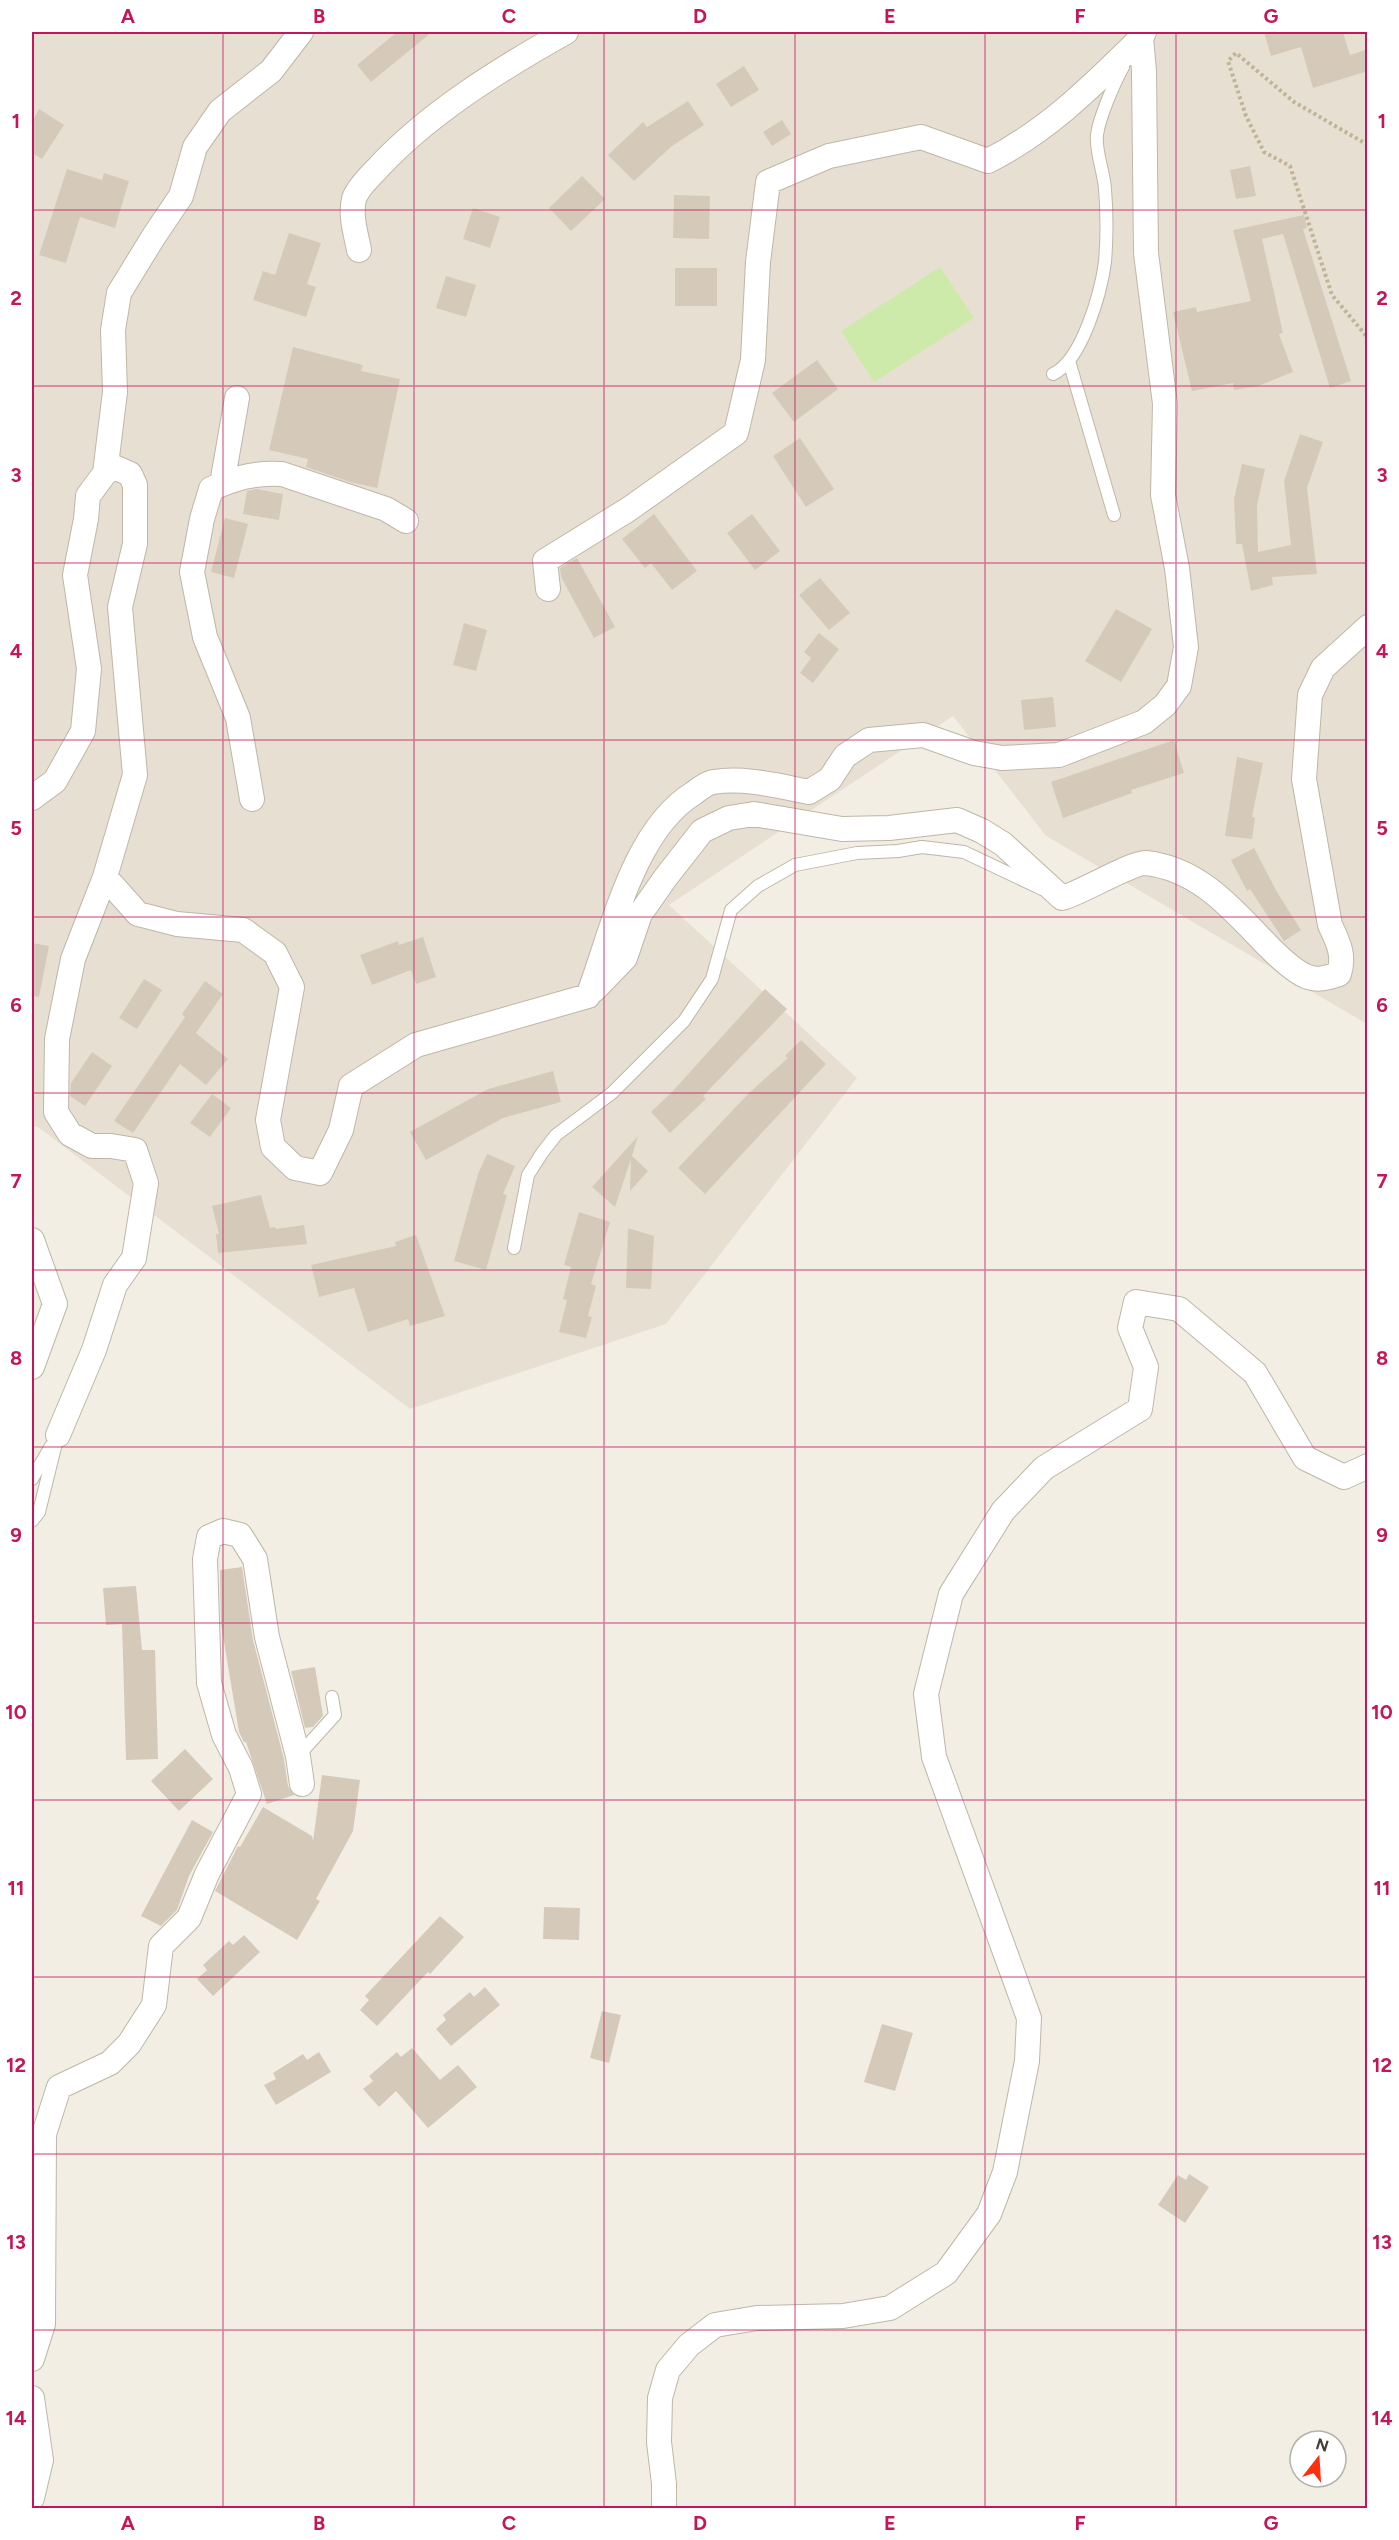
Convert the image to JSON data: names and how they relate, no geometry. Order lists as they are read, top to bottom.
{
  "north": "top",
  "grid": {
    "columns": [
      "A",
      "B",
      "C",
      "D",
      "E",
      "F",
      "G"
    ],
    "rows": [
      "1",
      "2",
      "3",
      "4",
      "5",
      "6",
      "7",
      "8",
      "9",
      "10",
      "11",
      "12",
      "13",
      "14"
    ]
  }
}
